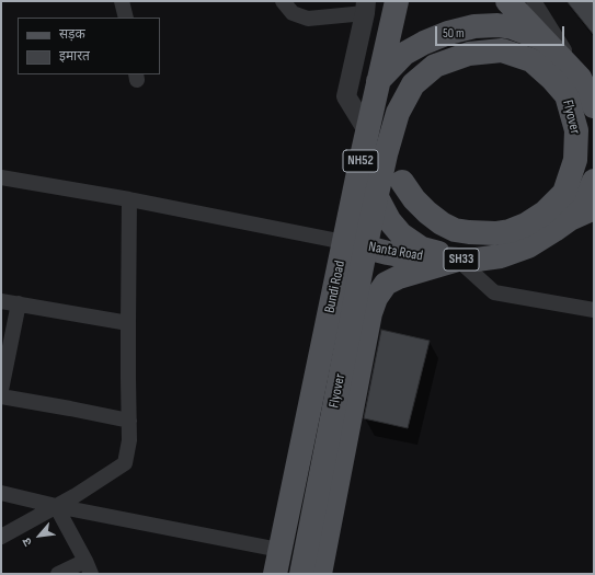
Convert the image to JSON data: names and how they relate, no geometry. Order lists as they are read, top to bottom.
{
  "streets": {
    "main road": [
      "Flyover",
      "NH52",
      "Nanta Road",
      "SH33",
      "Bundi Road"
    ]
  },
  "crossings": [
    ["Flyover", "Bundi Road"],
    ["Nanta Road", "Bundi Road"]
  ],
  "legend": ["सड़क", "इमारत"],
  "scale_bar": "50 m",
  "north": "bottom left"
}
